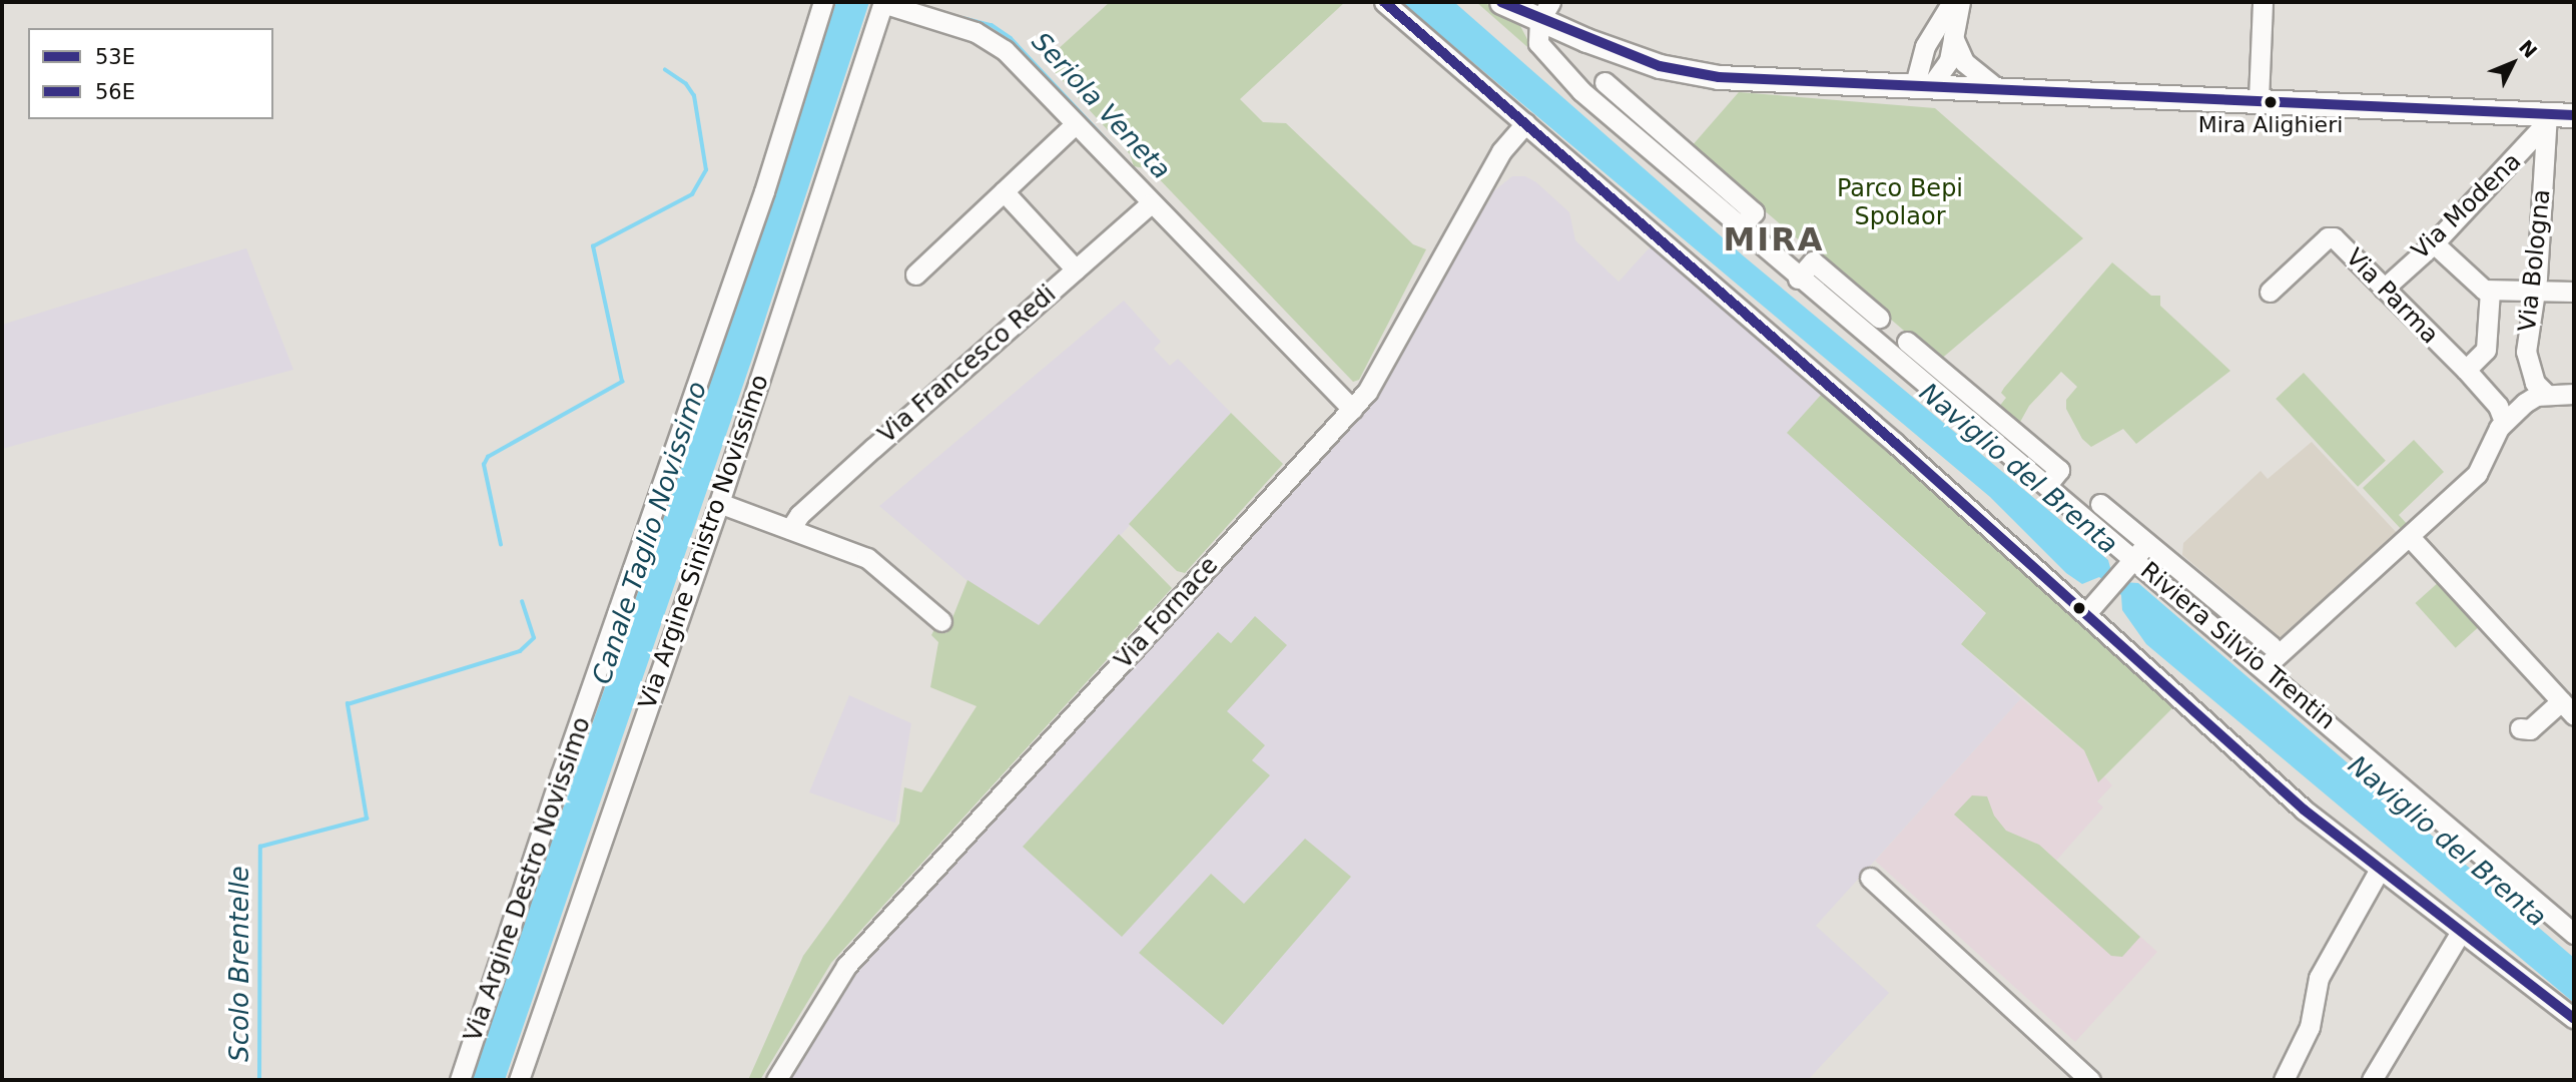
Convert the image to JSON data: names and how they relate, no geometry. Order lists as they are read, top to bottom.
{
  "streets": {
    "street": [
      "Via Modena",
      "Via Bologna",
      "Via Parma",
      "Via Francesco Redi",
      "Via Argine Sinistro Novissimo",
      "Via Fornace",
      "Riviera Silvio Trentin",
      "Via Argine Destro Novissimo"
    ]
  },
  "crossings": [
    ["Via Modena", "Via Bologna"],
    ["Via Modena", "Via Parma"]
  ],
  "districts": ["MIRA"],
  "water": [
    "Seriola Veneta",
    "Naviglio del Brenta",
    "Canale Taglio Novissimo",
    "Scolo Brentelle"
  ],
  "parks": ["Parco Bepi Spolaor"],
  "places": ["Mira Alighieri"],
  "lines": ["transit line 53E", "transit line 56E"],
  "legend": ["53E", "56E"],
  "north": "top right"
}
